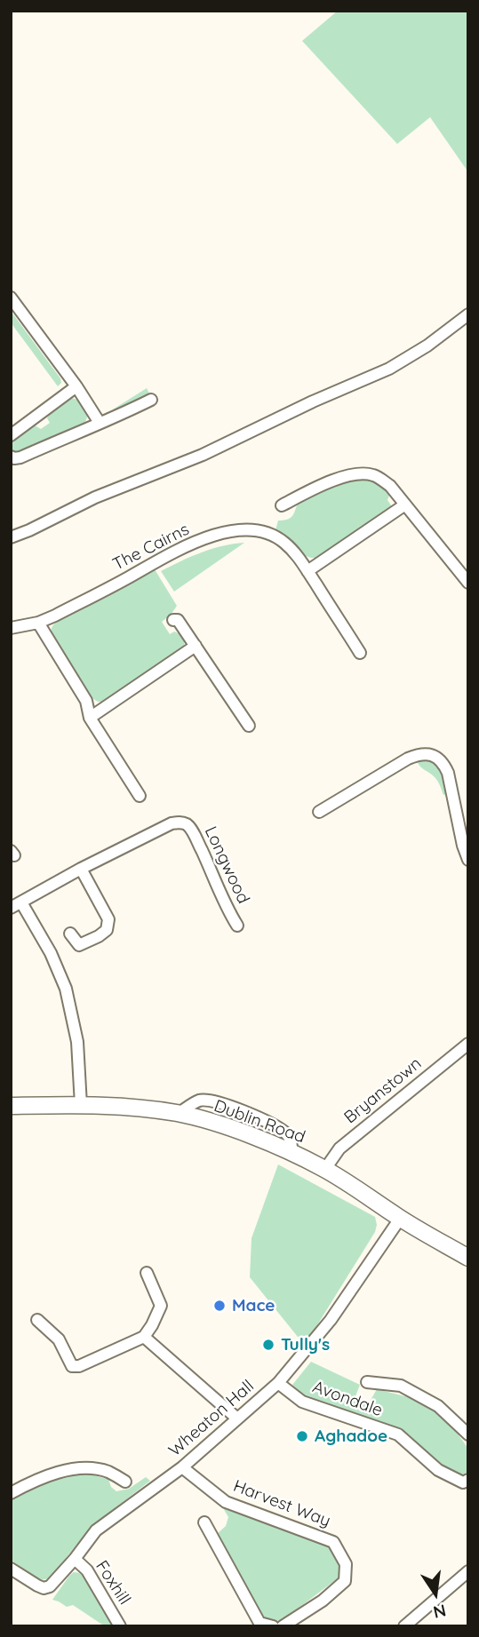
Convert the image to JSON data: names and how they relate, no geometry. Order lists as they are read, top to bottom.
{
  "streets": {
    "main road": ["Dublin Road"],
    "street": [
      "The Cairns",
      "Longwood",
      "Bryanstown",
      "Avondale",
      "Wheaton Hall",
      "Harvest Way",
      "Foxhill"
    ]
  },
  "crossings": [
    ["Longwood", "Dublin Road"],
    ["Bryanstown", "Dublin Road"],
    ["Dublin Road", "Wheaton Hall"],
    ["Avondale", "Wheaton Hall"],
    ["Wheaton Hall", "Harvest Way"],
    ["Wheaton Hall", "Foxhill"]
  ],
  "places": ["Mace", "Tully's", "Aghadoe"],
  "north": "bottom"
}
